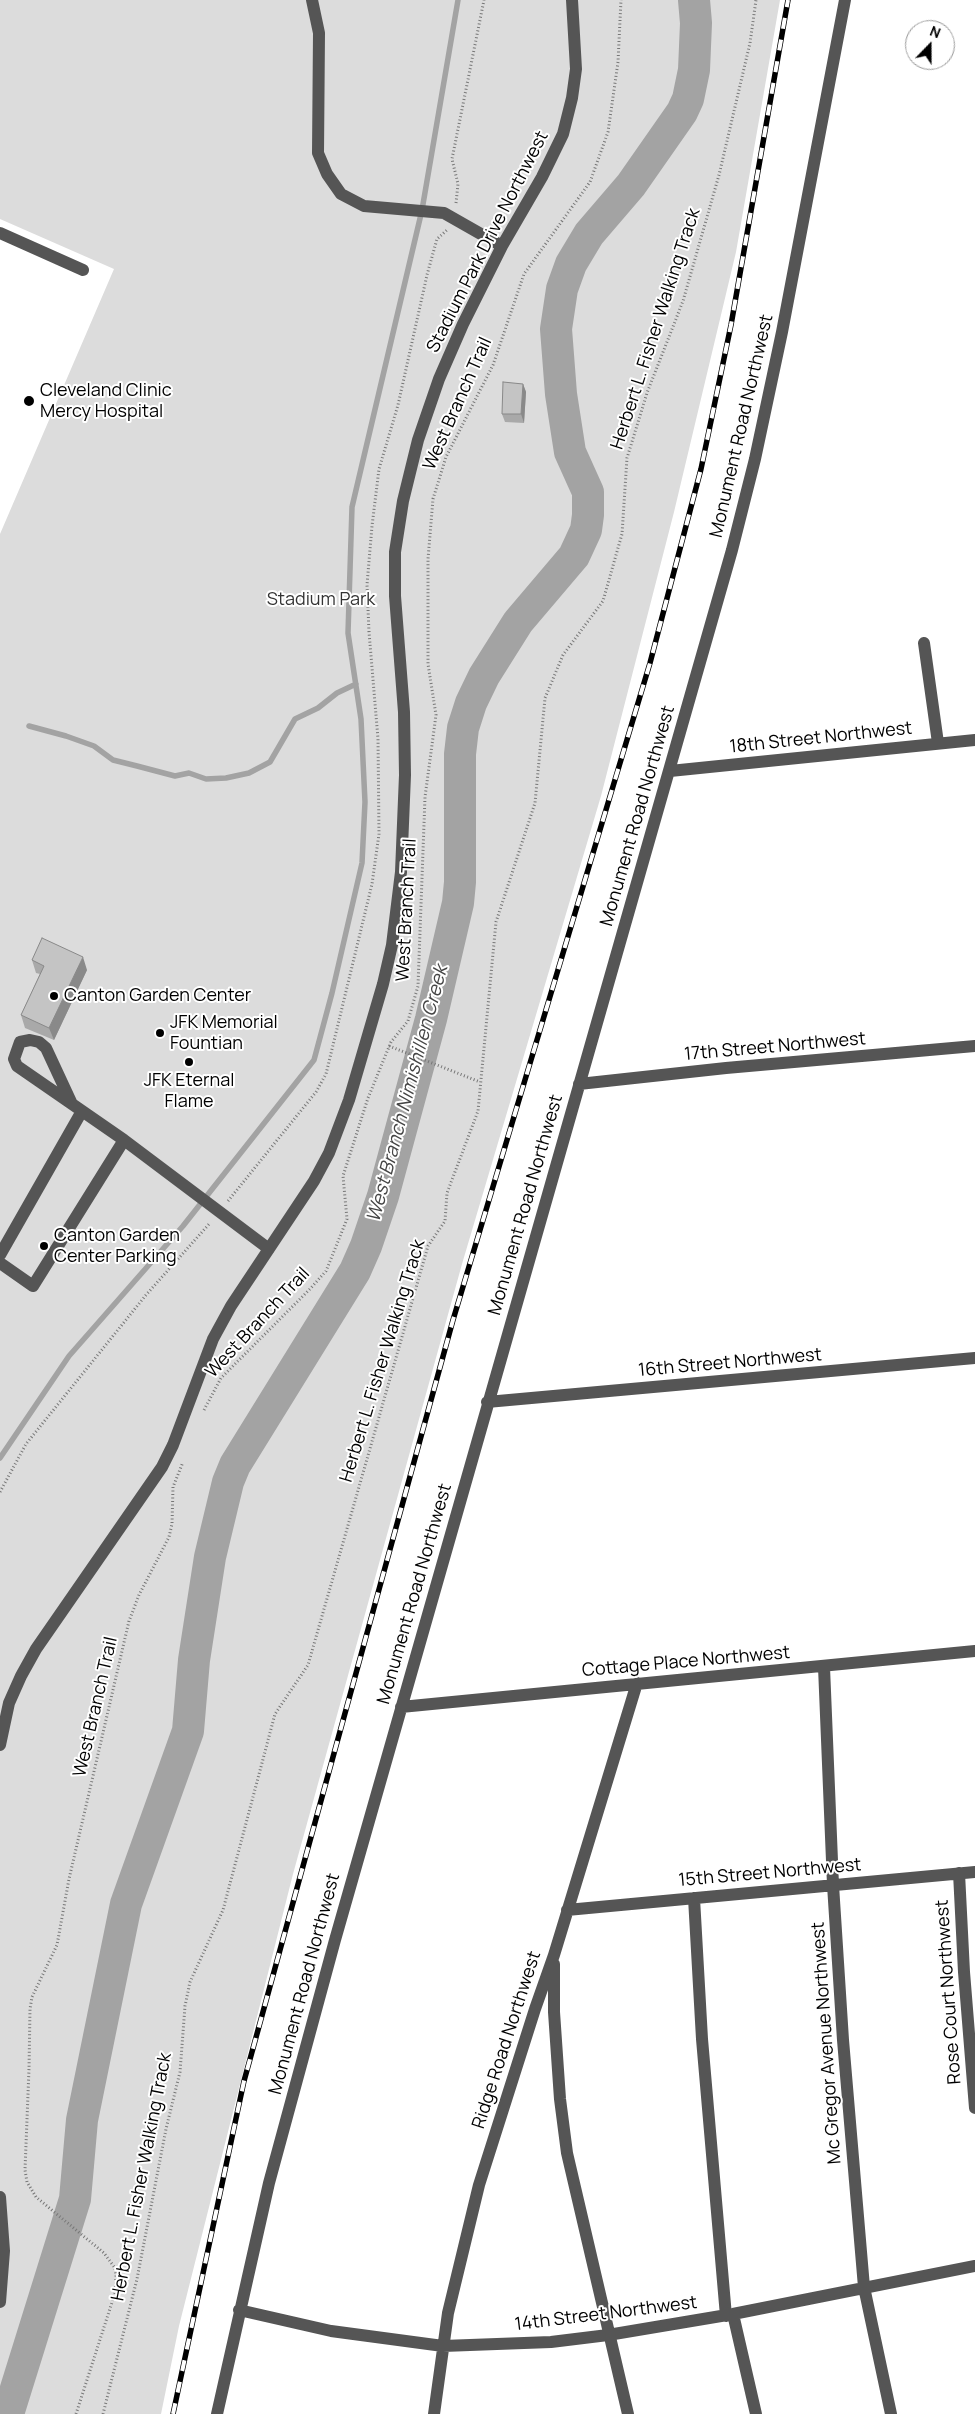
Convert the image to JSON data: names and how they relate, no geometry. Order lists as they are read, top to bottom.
{
  "streets": {
    "street": [
      "Stadium Park Drive Northwest",
      "Monument Road Northwest",
      "18th Street Northwest",
      "17th Street Northwest",
      "16th Street Northwest",
      "Cottage Place Northwest",
      "15th Street Northwest",
      "Rose Court Northwest",
      "Ridge Road Northwest",
      "Mc Gregor Avenue Northwest",
      "14th Street Northwest"
    ],
    "path": ["Herbert L. Fisher Walking Track", "West Branch Trail"]
  },
  "crossings": [
    ["Monument Road Northwest", "18th Street Northwest"],
    ["Monument Road Northwest", "17th Street Northwest"],
    ["Monument Road Northwest", "16th Street Northwest"],
    ["Monument Road Northwest", "Cottage Place Northwest"],
    ["Monument Road Northwest", "14th Street Northwest"],
    ["Cottage Place Northwest", "Ridge Road Northwest"],
    ["Cottage Place Northwest", "Mc Gregor Avenue Northwest"],
    ["15th Street Northwest", "Rose Court Northwest"],
    ["15th Street Northwest", "Ridge Road Northwest"],
    ["15th Street Northwest", "Mc Gregor Avenue Northwest"],
    ["Ridge Road Northwest", "14th Street Northwest"],
    ["Mc Gregor Avenue Northwest", "14th Street Northwest"]
  ],
  "water": ["West Branch Nimishillen Creek"],
  "parks": ["Stadium Park"],
  "places": [
    "Cleveland Clinic Mercy Hospital",
    "Canton Garden Center",
    "JFK Memorial Fountian",
    "JFK Eternal Flame",
    "Canton Garden Center Parking"
  ],
  "north": "top"
}
